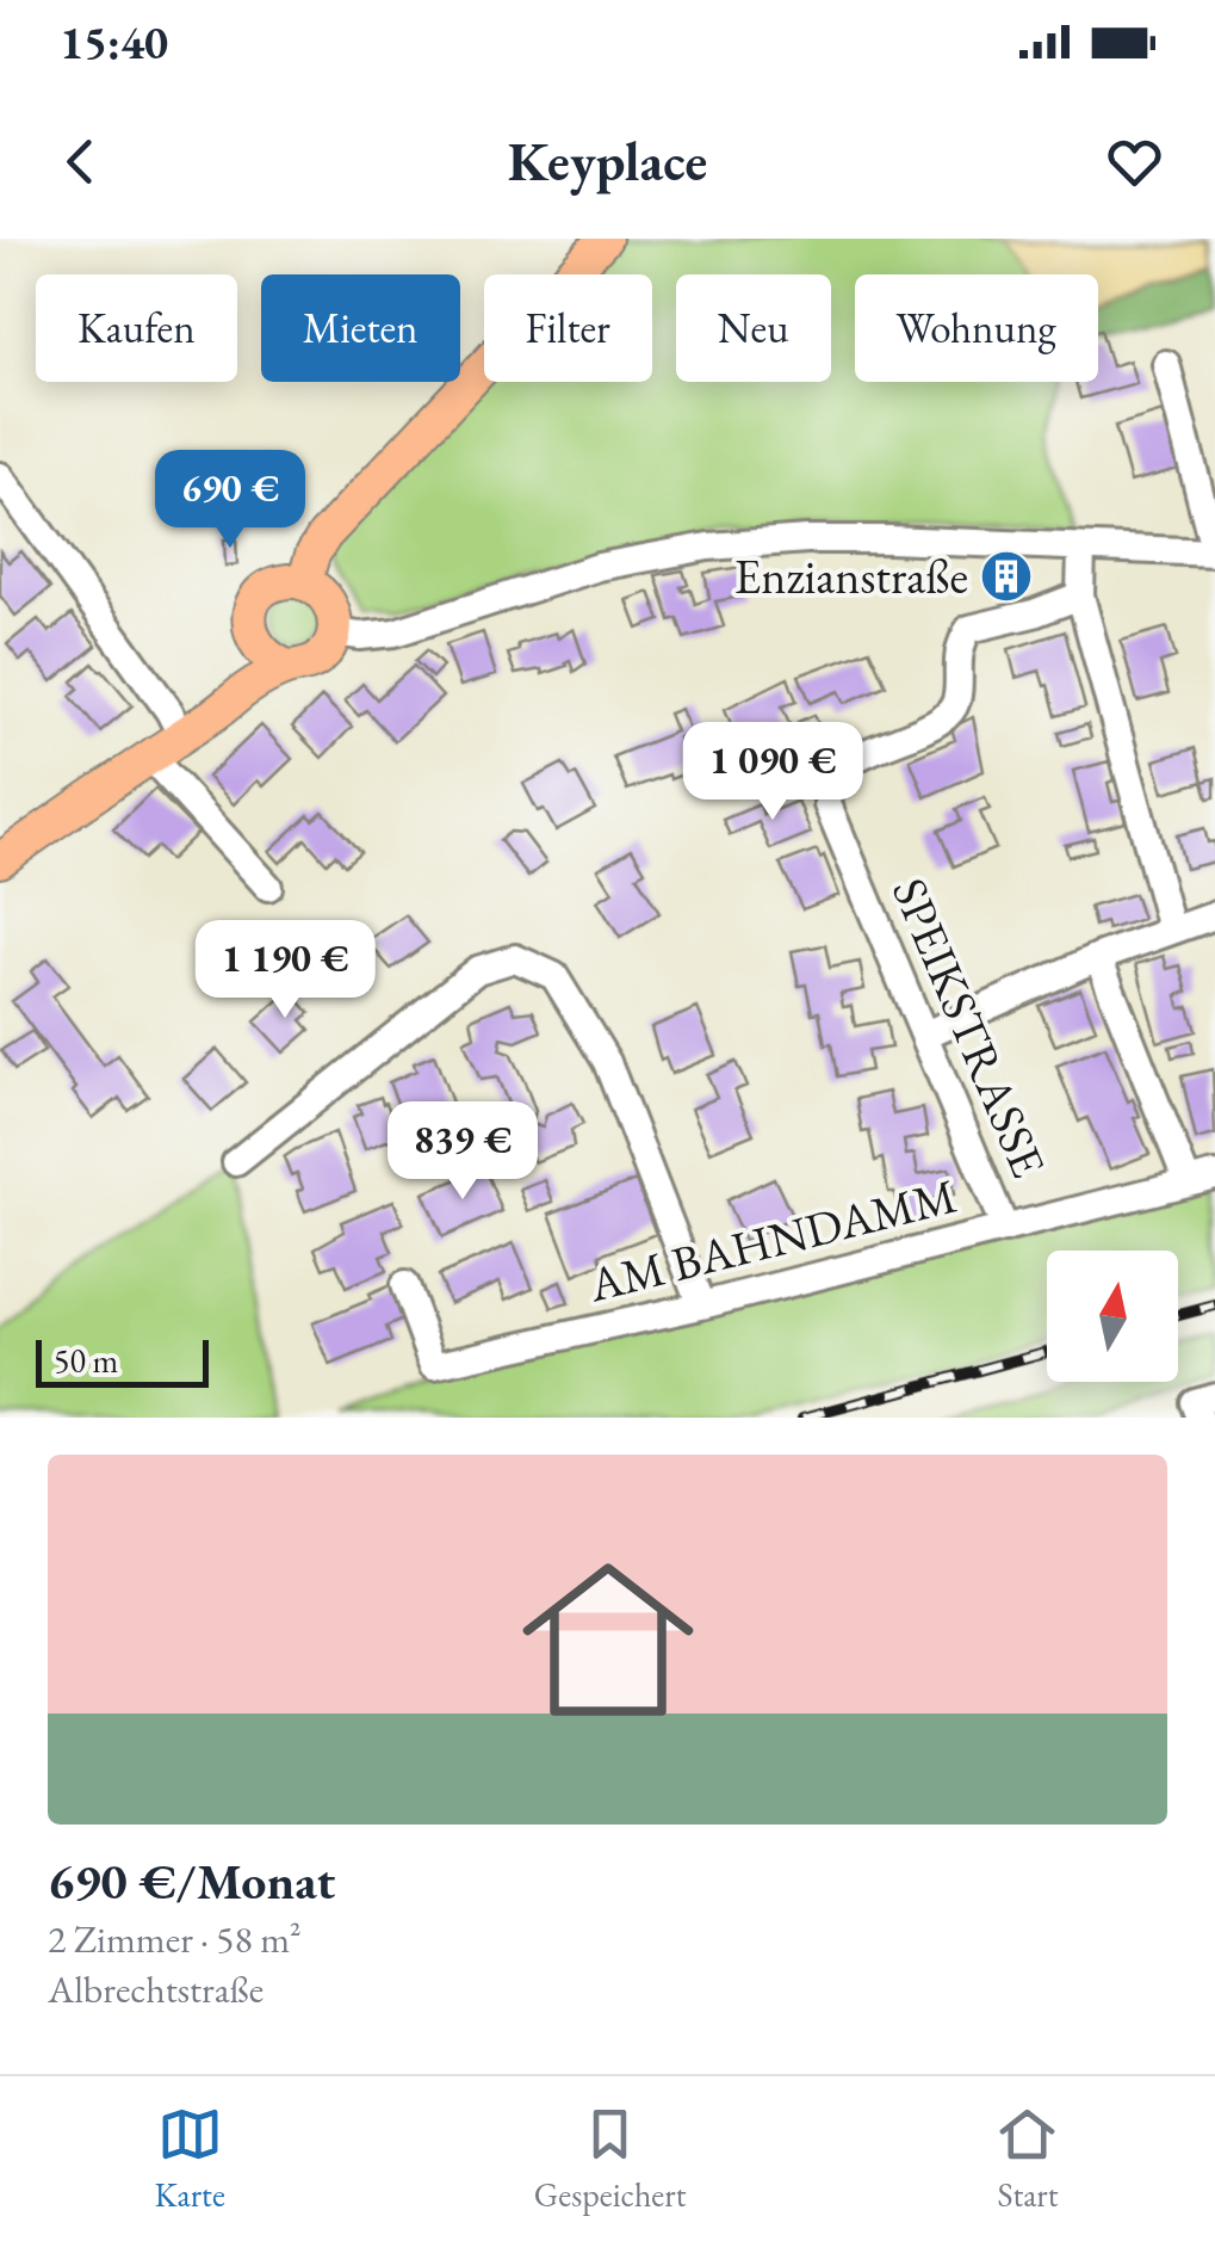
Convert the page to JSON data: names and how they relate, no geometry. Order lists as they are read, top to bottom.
{
  "streets": {
    "street": ["SPEIKSTRASSE", "AM BAHNDAMM"]
  },
  "crossings": [
    ["SPEIKSTRASSE", "AM BAHNDAMM"]
  ],
  "places": {
    "building": ["Enzianstraße"]
  },
  "scale_bar": "50 m",
  "north": "top",
  "page": {
    "status": "15:40",
    "header": "Keyplace",
    "chip": [
      "Kaufen",
      "Mieten",
      "Filter",
      "Neu",
      "Wohnung"
    ],
    "price": [
      "690 €",
      "1 090 €",
      "1 190 €",
      "839 €"
    ],
    "scale": "50 m",
    "list": [
      {
        "name": "690 €/Monat",
        "note": "2 Zimmer · 58 m² · Albrechtstraße"
      }
    ],
    "tabs": ["Karte", "Gespeichert", "Start"]
  }
}
